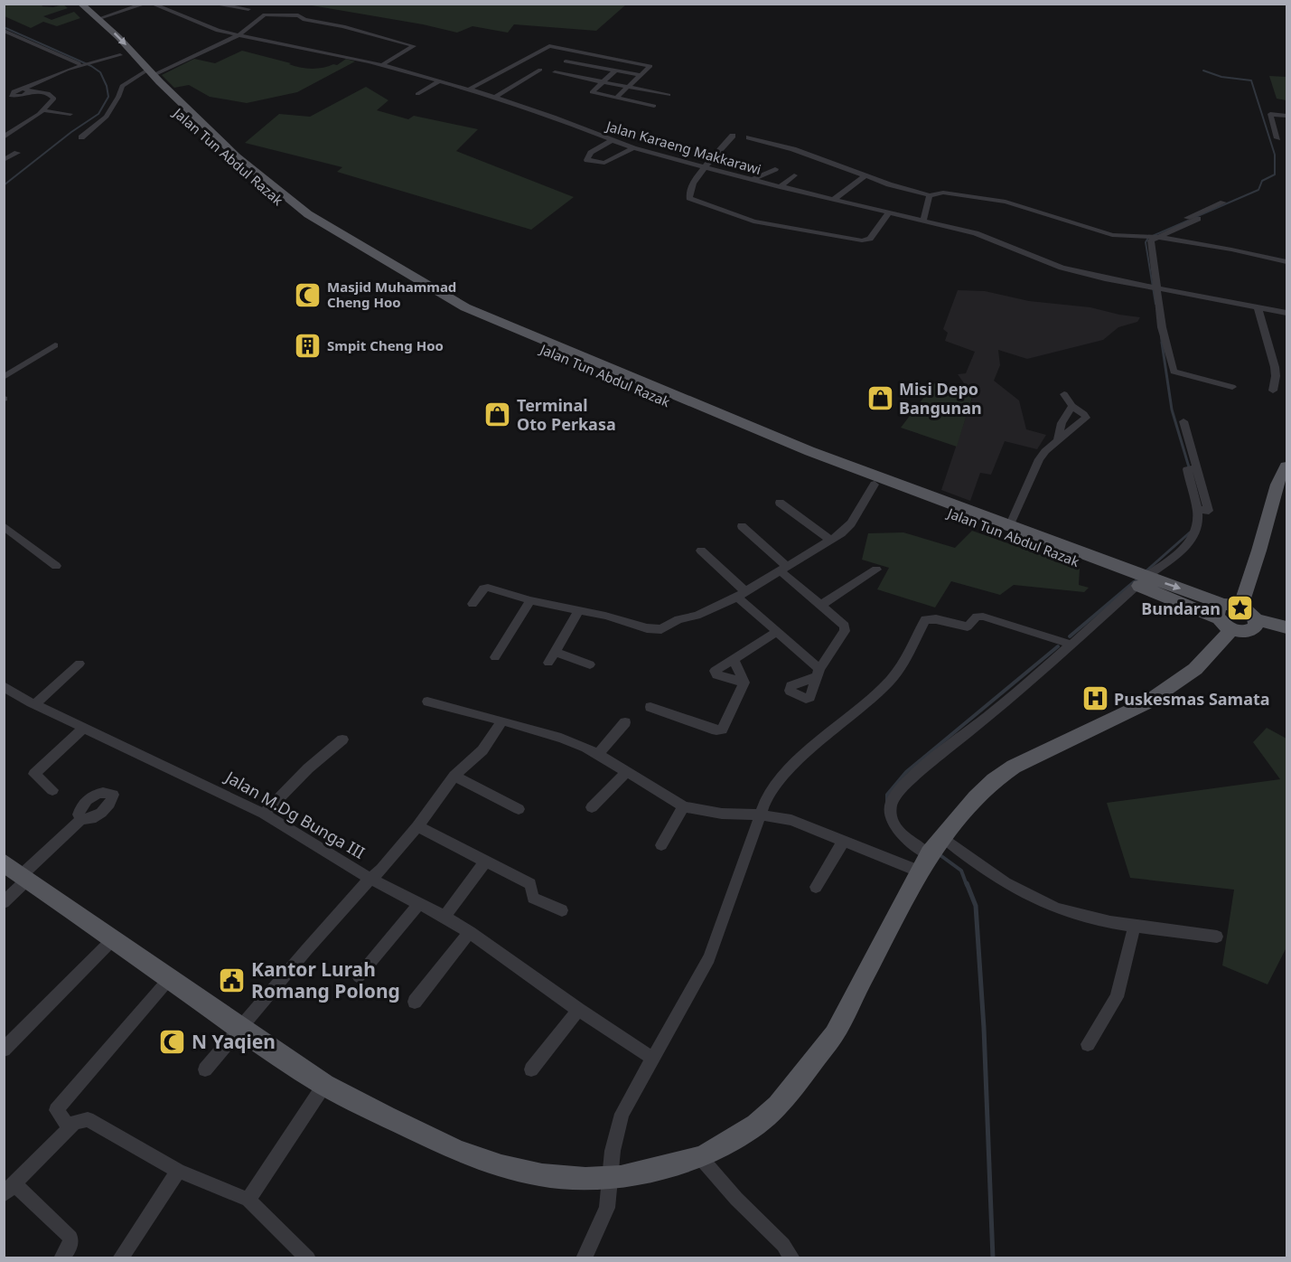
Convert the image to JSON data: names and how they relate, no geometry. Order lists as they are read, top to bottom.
{
  "streets": {
    "main road": ["Jalan Tun Abdul Razak"],
    "street": ["Jalan Karaeng Makkarawi", "Jalan M.Dg Bunga III"]
  },
  "places": {
    "mosque": ["Masjid Muhammad Cheng Hoo", "N Yaqien"],
    "building": ["Smpit Cheng Hoo"],
    "shop": ["Misi Depo Bangunan", "Terminal Oto Perkasa"],
    "place": ["Bundaran"],
    "hospital": ["Puskesmas Samata"],
    "public building": ["Kantor Lurah Romang Polong"]
  }
}
